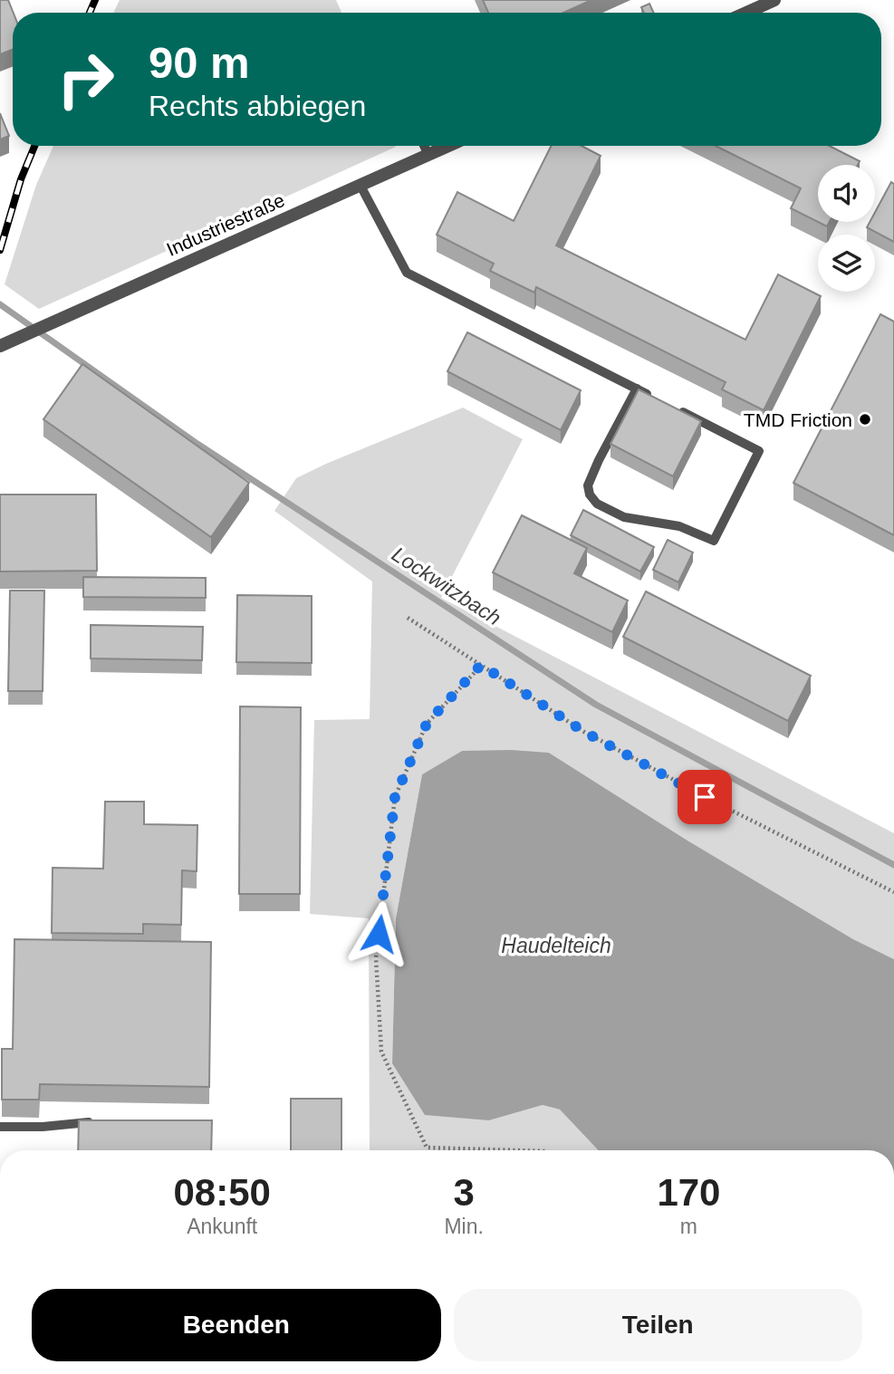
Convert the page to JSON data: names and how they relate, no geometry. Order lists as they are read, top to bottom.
{
  "streets": {
    "street": ["Industriestraße"]
  },
  "water": ["Lockwitzbach", "Haudelteich"],
  "places": ["TMD Friction"],
  "page": {
    "turn": ["90 m", "Rechts abbiegen"],
    "eta": [
      "08:50",
      "Ankunft",
      "3",
      "Min.",
      "170",
      "m"
    ],
    "buttons": ["Beenden", "Teilen"]
  }
}
